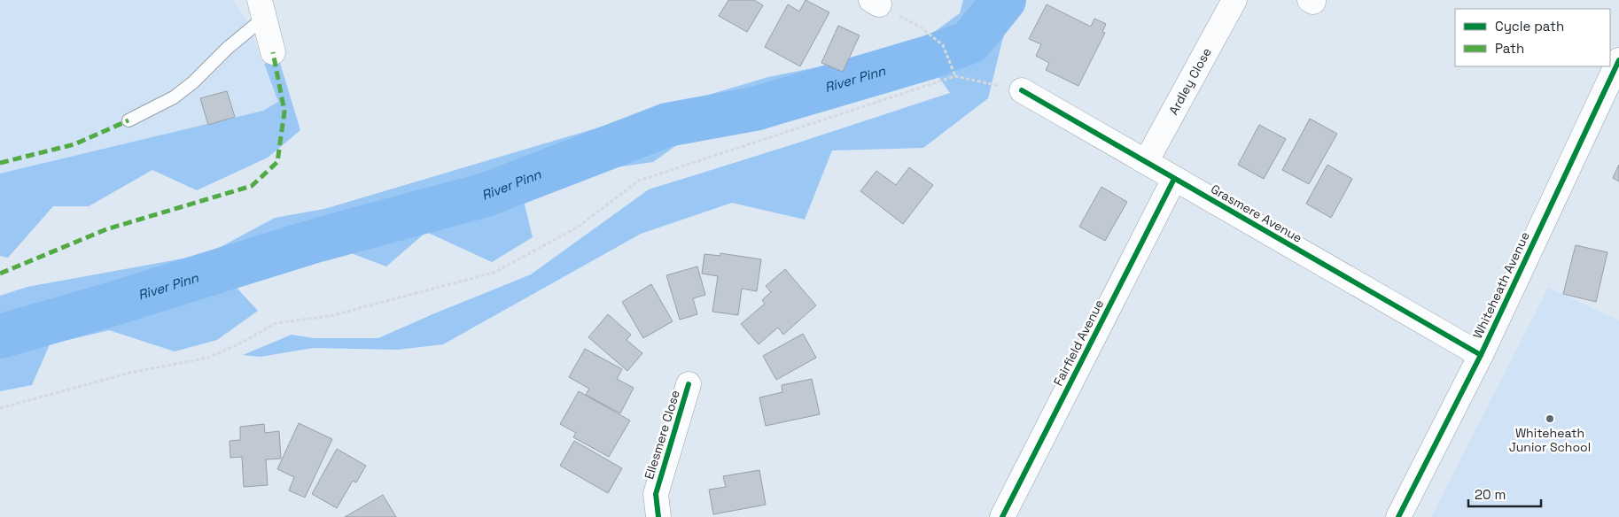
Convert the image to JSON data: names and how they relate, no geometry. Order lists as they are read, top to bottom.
{
  "streets": {
    "street": [
      "Ardley Close",
      "Grasmere Avenue",
      "Whiteheath Avenue",
      "Fairfield Avenue",
      "Ellesmere Close"
    ]
  },
  "crossings": [
    ["Ardley Close", "Grasmere Avenue"],
    ["Grasmere Avenue", "Whiteheath Avenue"],
    ["Grasmere Avenue", "Fairfield Avenue"]
  ],
  "water": ["River Pinn"],
  "places": ["Whiteheath Junior School"],
  "legend": ["Cycle path", "Path"],
  "scale_bar": "20 m"
}
